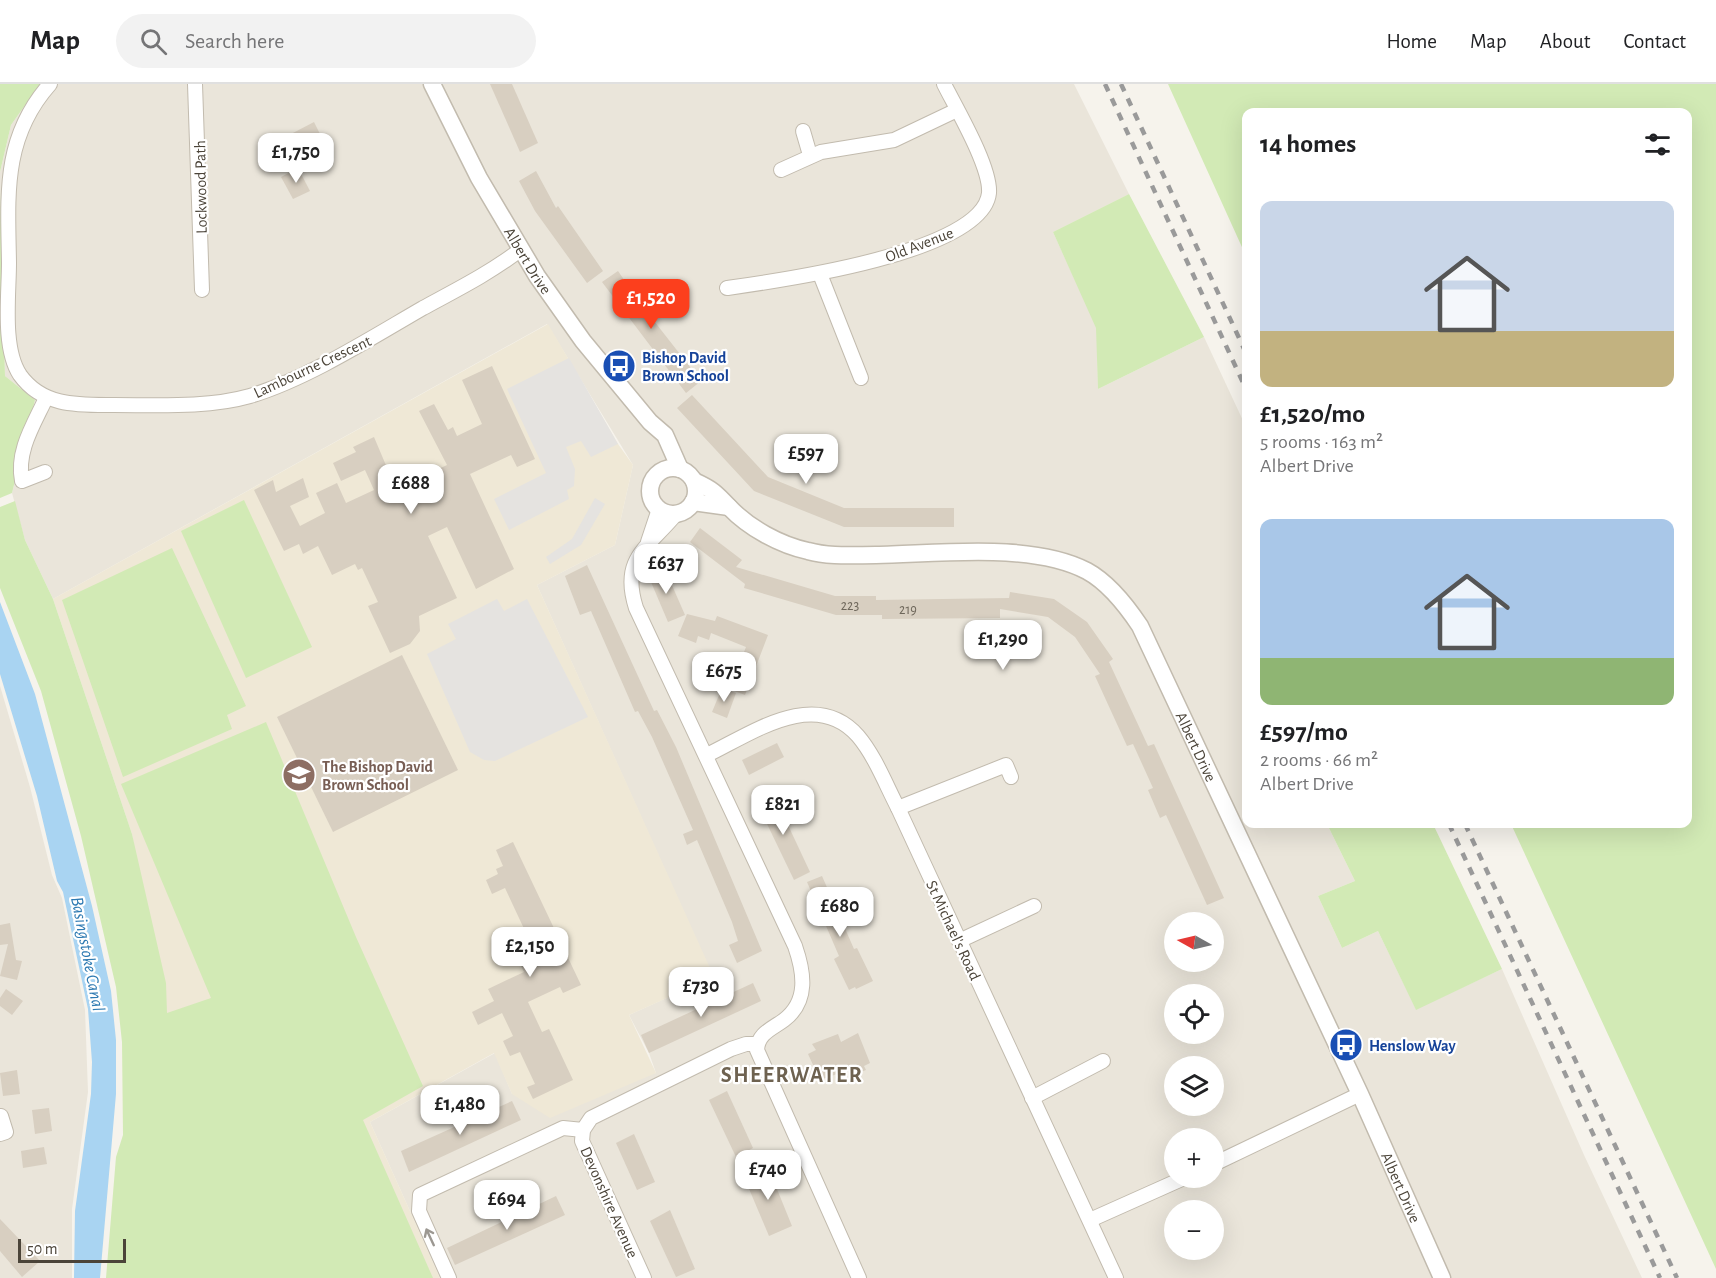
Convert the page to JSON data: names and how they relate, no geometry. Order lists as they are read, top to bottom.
{
  "streets": {
    "street": [
      "Lockwood Path",
      "Old Avenue",
      "Albert Drive",
      "Lambourne Crescent",
      "St Michael's Road",
      "Devonshire Avenue"
    ]
  },
  "crossings": [
    ["Albert Drive", "Lambourne Crescent"]
  ],
  "districts": ["SHEERWATER"],
  "water": ["Basingstoke Canal"],
  "places": {
    "bus stop": ["Bishop David Brown School", "Henslow Way"],
    "school or university": ["The Bishop David Brown School"]
  },
  "house_numbers": ["223", "219"],
  "scale_bar": "50 m",
  "north": "left",
  "page": {
    "header": "Map",
    "search": "Search here",
    "nav": [
      "Home",
      "Map",
      "About",
      "Contact"
    ],
    "heading": "14 homes",
    "price": [
      "£1,750",
      "£1,520",
      "£597",
      "£688",
      "£637",
      "£1,290",
      "£675",
      "£821",
      "£680",
      "£2,150",
      "£730",
      "£1,480",
      "£740",
      "£694"
    ],
    "list": [
      {
        "name": "£1,520/mo",
        "note": "5 rooms · 163 m² · Albert Drive"
      },
      {
        "name": "£597/mo",
        "note": "2 rooms · 66 m² · Albert Drive"
      }
    ],
    "map_buttons": ["+", "−"],
    "scale": "50 m"
  }
}
